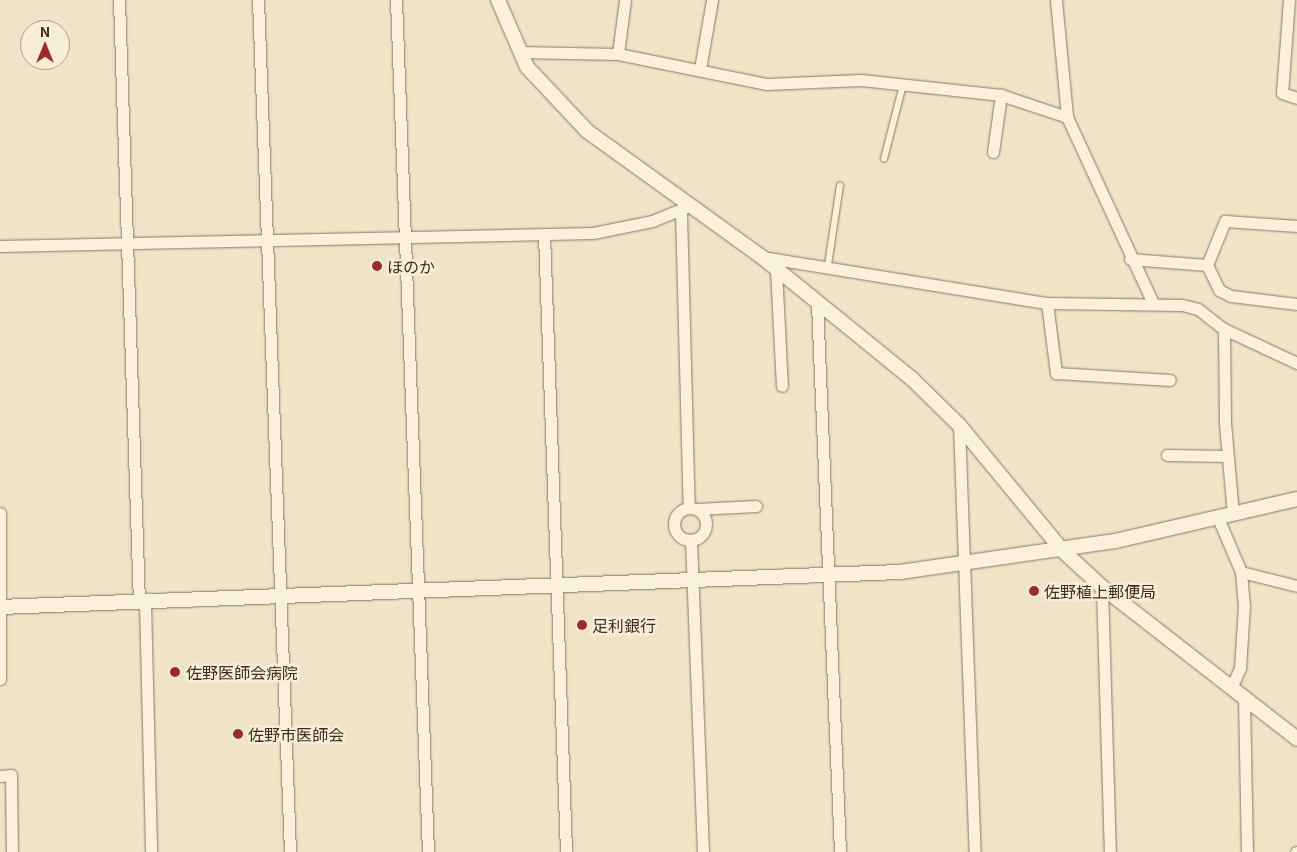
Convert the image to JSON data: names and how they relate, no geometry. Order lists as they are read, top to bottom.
{
  "places": [
    "ほのか",
    "佐野植上郵便局",
    "足利銀行",
    "佐野医師会病院",
    "佐野市医師会"
  ],
  "north": "top"
}
